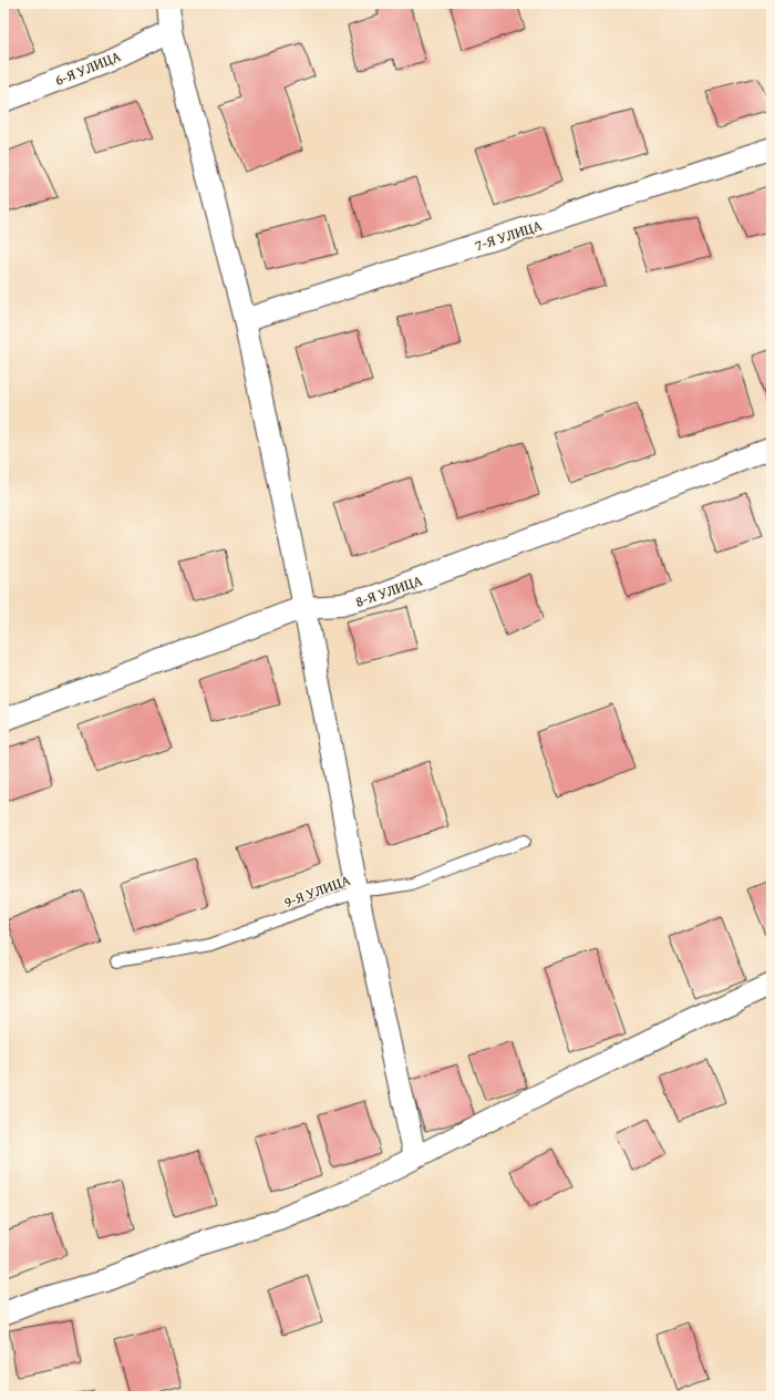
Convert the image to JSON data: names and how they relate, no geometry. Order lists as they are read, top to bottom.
{
  "streets": {
    "street": ["6-Я УЛИЦА", "7-Я УЛИЦА", "8-Я УЛИЦА"],
    "lane": ["9-Я УЛИЦА"]
  }
}
